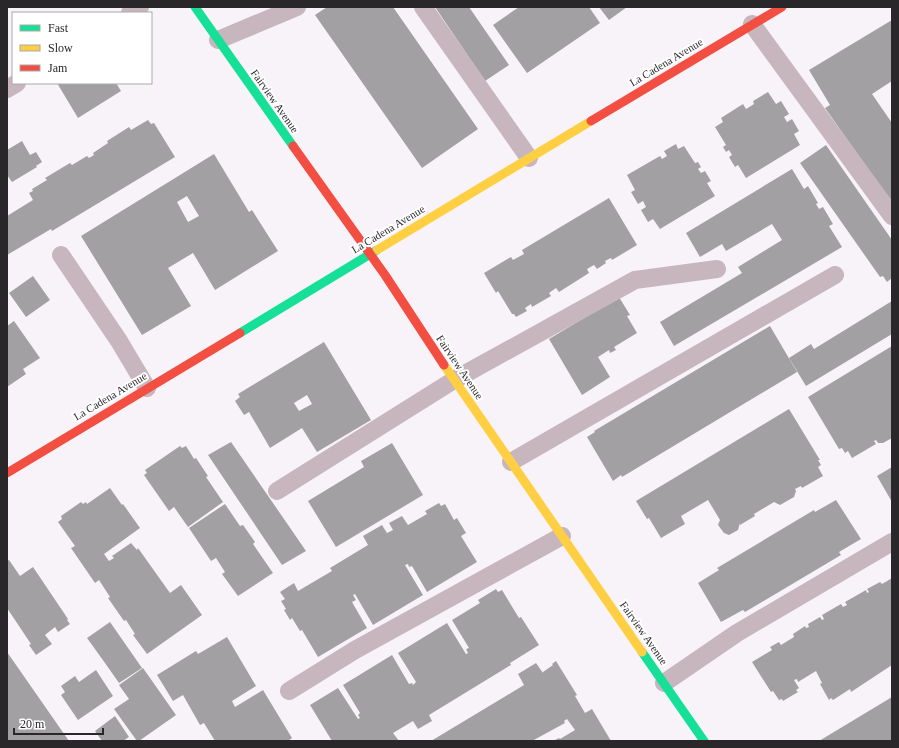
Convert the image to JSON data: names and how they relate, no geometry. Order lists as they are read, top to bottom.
{
  "streets": {
    "street": ["La Cadena Avenue", "Fairview Avenue"]
  },
  "crossings": [
    ["La Cadena Avenue", "Fairview Avenue"]
  ],
  "legend": ["Fast", "Slow", "Jam"],
  "scale_bar": "20 m"
}
